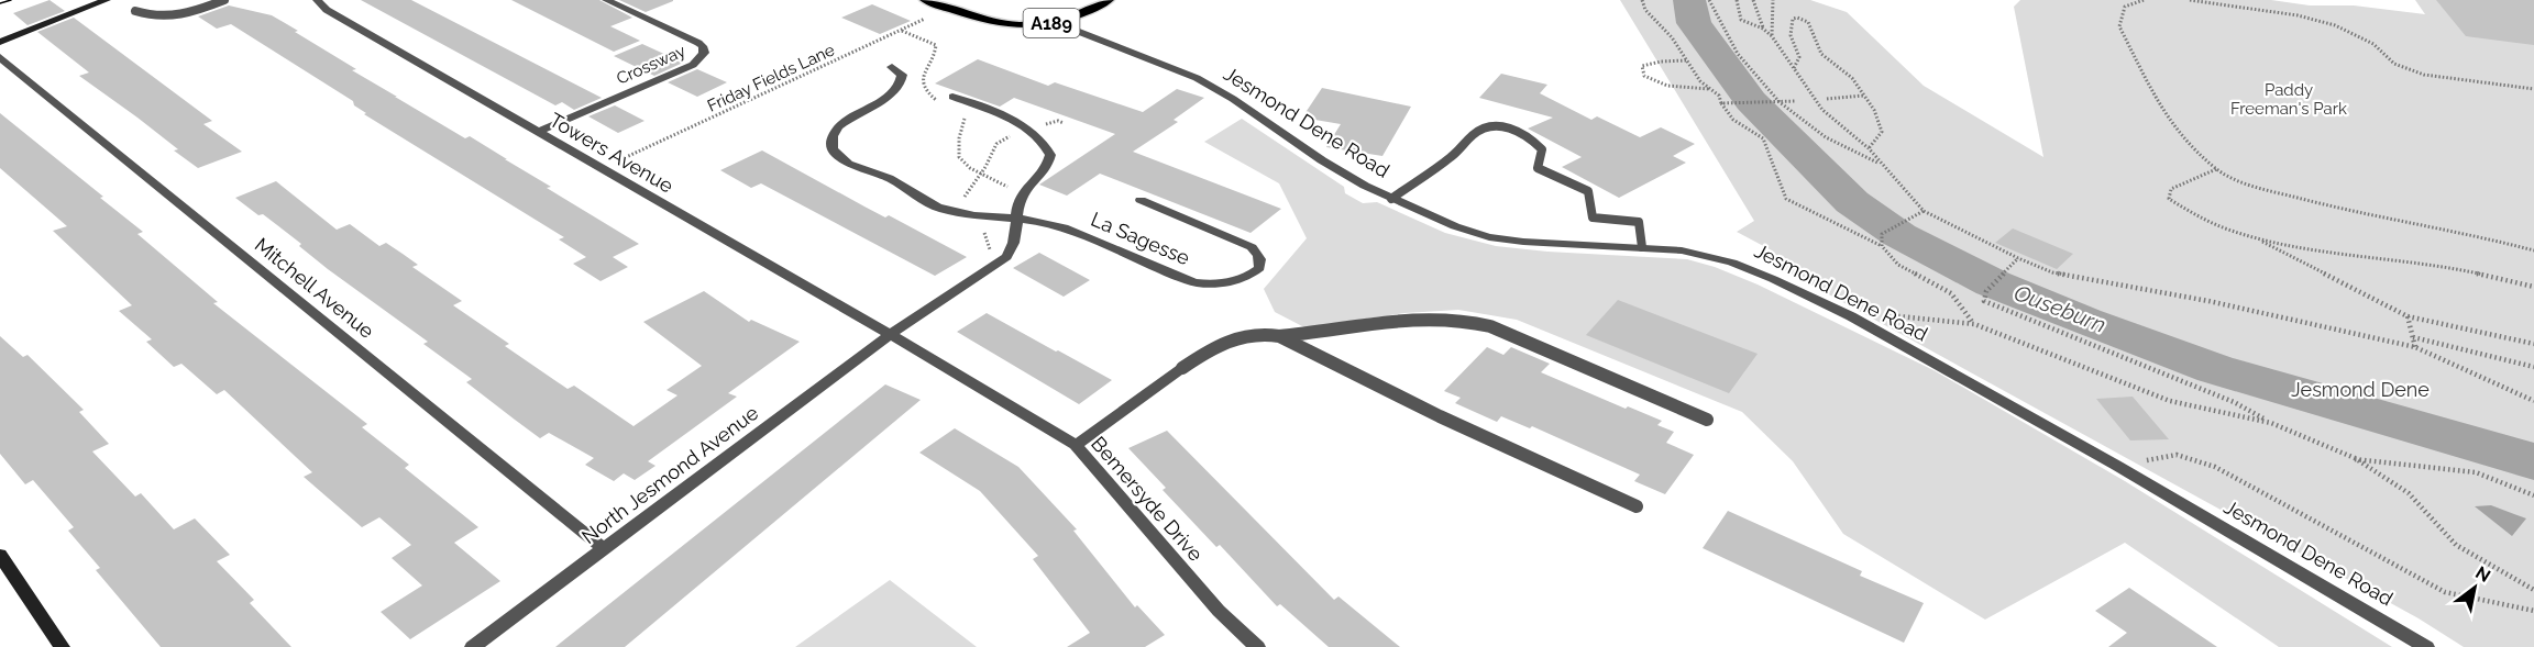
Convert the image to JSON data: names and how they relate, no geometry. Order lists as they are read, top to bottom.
{
  "streets": {
    "main road": ["A189"],
    "street": [
      "Crossway",
      "Jesmond Dene Road",
      "Towers Avenue",
      "La Sagesse",
      "Mitchell Avenue",
      "North Jesmond Avenue",
      "Bemersyde Drive"
    ],
    "path": ["Friday Fields Lane"]
  },
  "crossings": [
    ["A189", "Friday Fields Lane"],
    ["A189", "Jesmond Dene Road"],
    ["Crossway", "Towers Avenue"],
    ["Friday Fields Lane", "Towers Avenue"],
    ["Towers Avenue", "North Jesmond Avenue"],
    ["Towers Avenue", "Bemersyde Drive"],
    ["Mitchell Avenue", "North Jesmond Avenue"],
    ["North Jesmond Avenue", "Bemersyde Drive"]
  ],
  "water": ["Ouseburn"],
  "parks": ["Paddy Freeman's Park", "Jesmond Dene"],
  "north": "top right"
}
